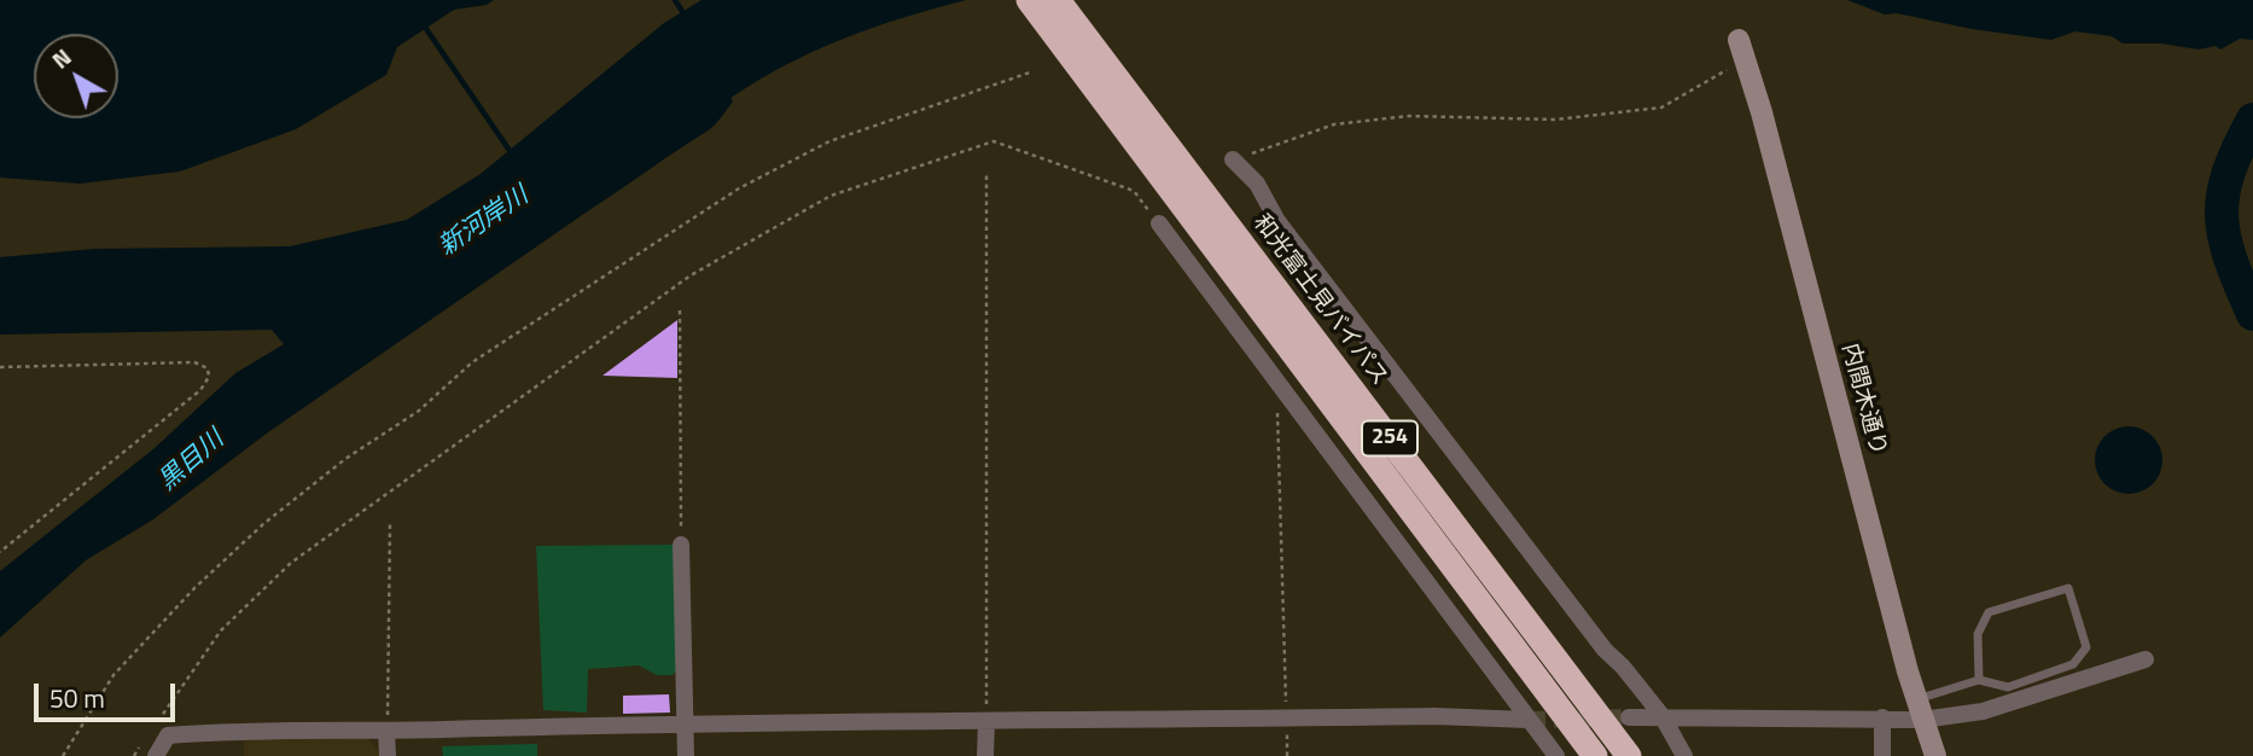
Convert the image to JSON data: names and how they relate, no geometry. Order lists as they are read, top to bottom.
{
  "streets": {
    "highway": ["和光富士見バイパス", "254"],
    "street": ["内間木通り"]
  },
  "water": ["新河岸川", "黒目川"],
  "scale_bar": "50 m",
  "north": "top left"
}
